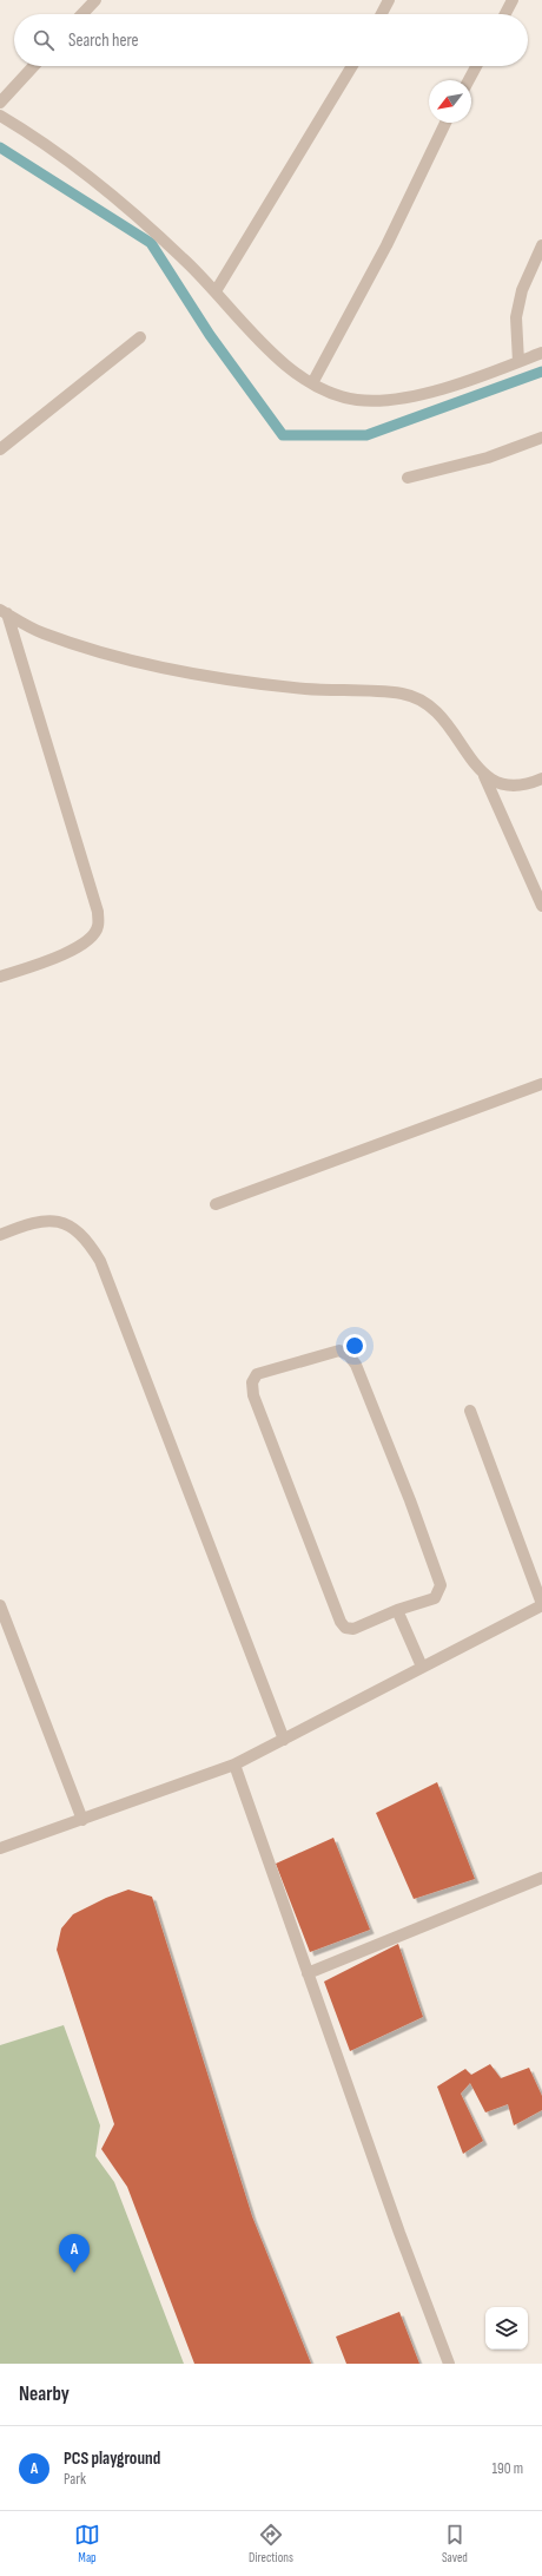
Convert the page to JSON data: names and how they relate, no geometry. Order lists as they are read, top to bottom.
{
  "north": "bottom left",
  "page": {
    "search": "Search here",
    "pins": "A",
    "heading": "Nearby",
    "list": [
      {
        "mark": "A",
        "name": "PCS playground",
        "note": "Park",
        "value": "190 m"
      }
    ],
    "nav": ["Map", "Directions", "Saved"]
  }
}
